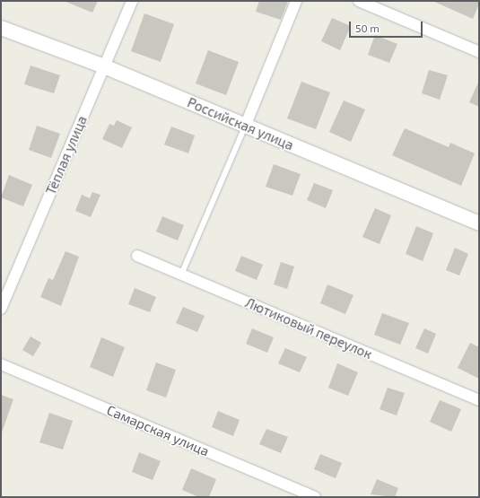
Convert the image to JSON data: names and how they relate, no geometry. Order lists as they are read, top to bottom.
{
  "streets": {
    "street": [
      "Российская улица",
      "Тёплая улица",
      "Лютиковый переулок",
      "Самарская улица"
    ]
  },
  "crossings": [
    ["Российская улица", "Тёплая улица"]
  ],
  "scale_bar": "50 m"
}
